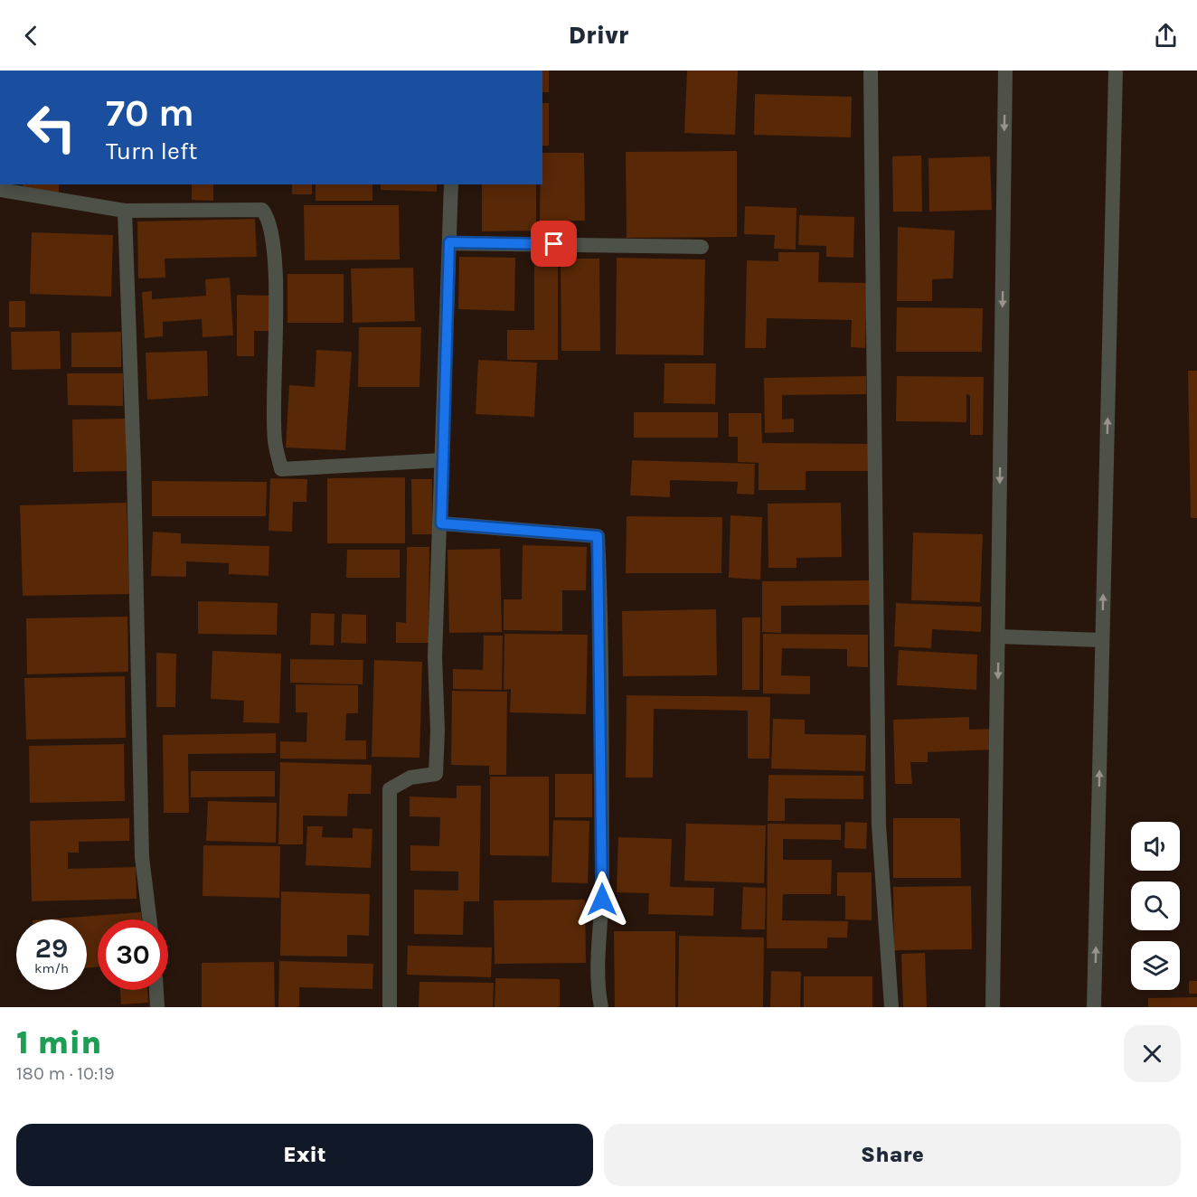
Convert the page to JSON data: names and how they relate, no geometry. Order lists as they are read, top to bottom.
{
  "page": {
    "header": "Drivr",
    "turn": ["70 m", "Turn left"],
    "speed": "29 km/h",
    "limit": "30",
    "heading": ["1 min", "180 m · 10:19"],
    "buttons": ["Exit", "Share"]
  }
}
